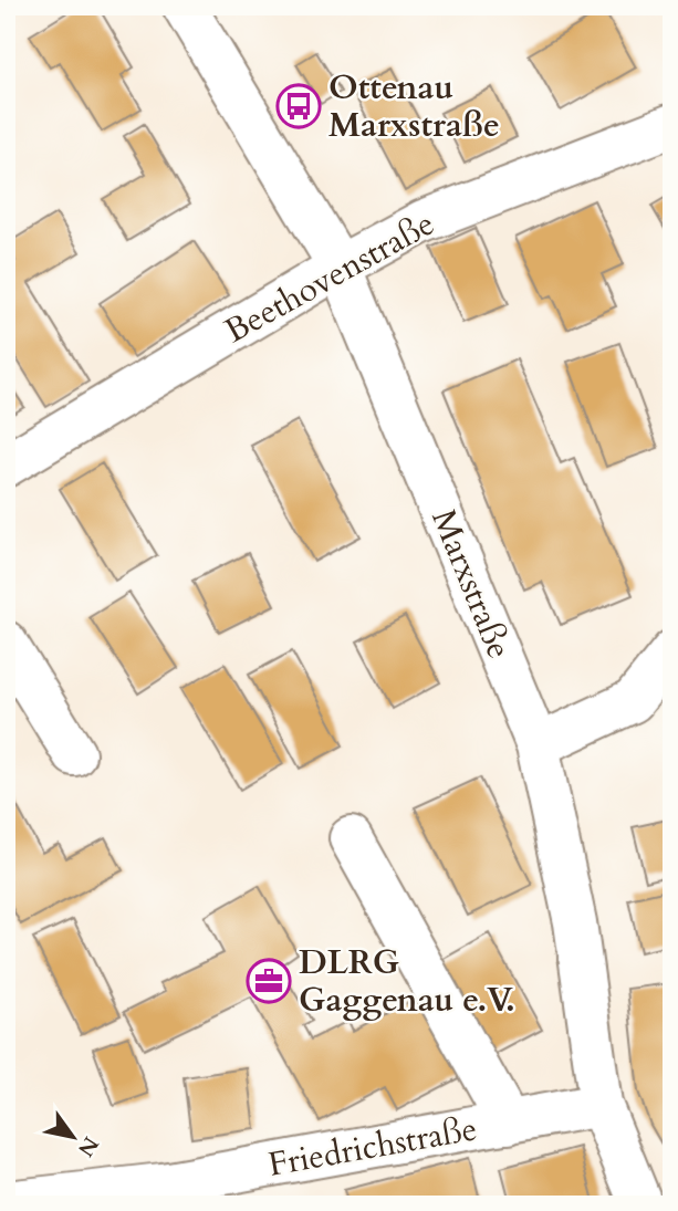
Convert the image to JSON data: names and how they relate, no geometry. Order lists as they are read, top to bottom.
{
  "streets": {
    "street": ["Beethovenstraße", "Marxstraße", "Friedrichstraße"]
  },
  "crossings": [
    ["Beethovenstraße", "Marxstraße"],
    ["Marxstraße", "Friedrichstraße"]
  ],
  "places": {
    "bus stop": ["Ottenau Marxstraße"],
    "office": ["DLRG Gaggenau e.V."]
  },
  "north": "bottom right"
}
